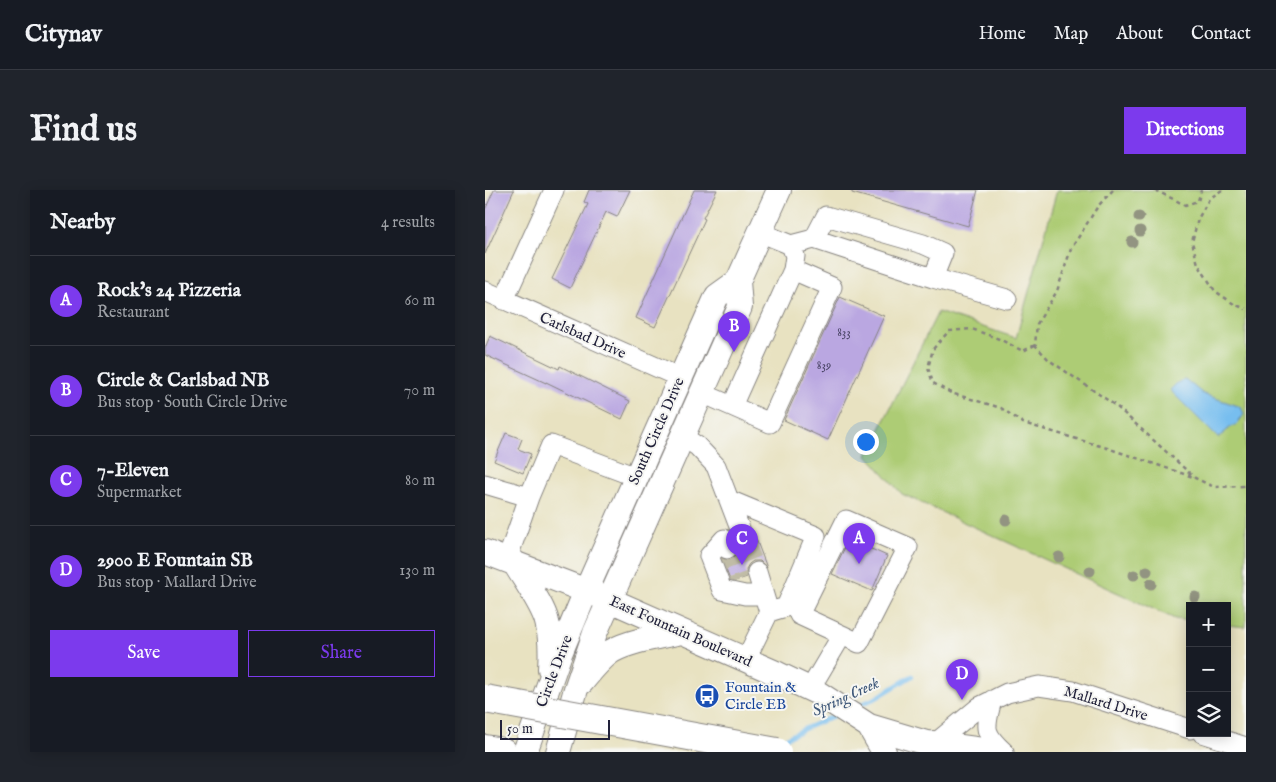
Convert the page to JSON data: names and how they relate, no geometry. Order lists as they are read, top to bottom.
{
  "streets": {
    "main road": ["South Circle Drive", "East Fountain Boulevard", "Circle Drive"],
    "street": ["Carlsbad Drive", "Mallard Drive"]
  },
  "crossings": [
    ["Carlsbad Drive", "South Circle Drive"],
    ["South Circle Drive", "East Fountain Boulevard"],
    ["South Circle Drive", "Circle Drive"],
    ["East Fountain Boulevard", "Circle Drive"],
    ["East Fountain Boulevard", "Mallard Drive"]
  ],
  "water": ["Spring Creek"],
  "places": {
    "bus stop": ["Fountain & Circle EB"]
  },
  "house_numbers": ["833", "839"],
  "scale_bar": "50 m",
  "page": {
    "header": "Citynav",
    "nav": [
      "Home",
      "Map",
      "About",
      "Contact"
    ],
    "buttons": [
      "Directions",
      ["Save", "Share"]
    ],
    "title": "Find us",
    "heading": ["Nearby", "4 results"],
    "list": [
      {
        "mark": "A",
        "name": "Rock's 24 Pizzeria",
        "note": "Restaurant",
        "value": "60 m"
      },
      {
        "mark": "B",
        "name": "Circle & Carlsbad NB",
        "note": "Bus stop · South Circle Drive",
        "value": "70 m"
      },
      {
        "mark": "C",
        "name": "7-Eleven",
        "note": "Supermarket",
        "value": "80 m"
      },
      {
        "mark": "D",
        "name": "2900 E Fountain SB",
        "note": "Bus stop · Mallard Drive",
        "value": "130 m"
      }
    ],
    "pins": [
      "B",
      "A",
      "C",
      "D"
    ],
    "map_buttons": ["+", "−"],
    "scale": "50 m"
  }
}
